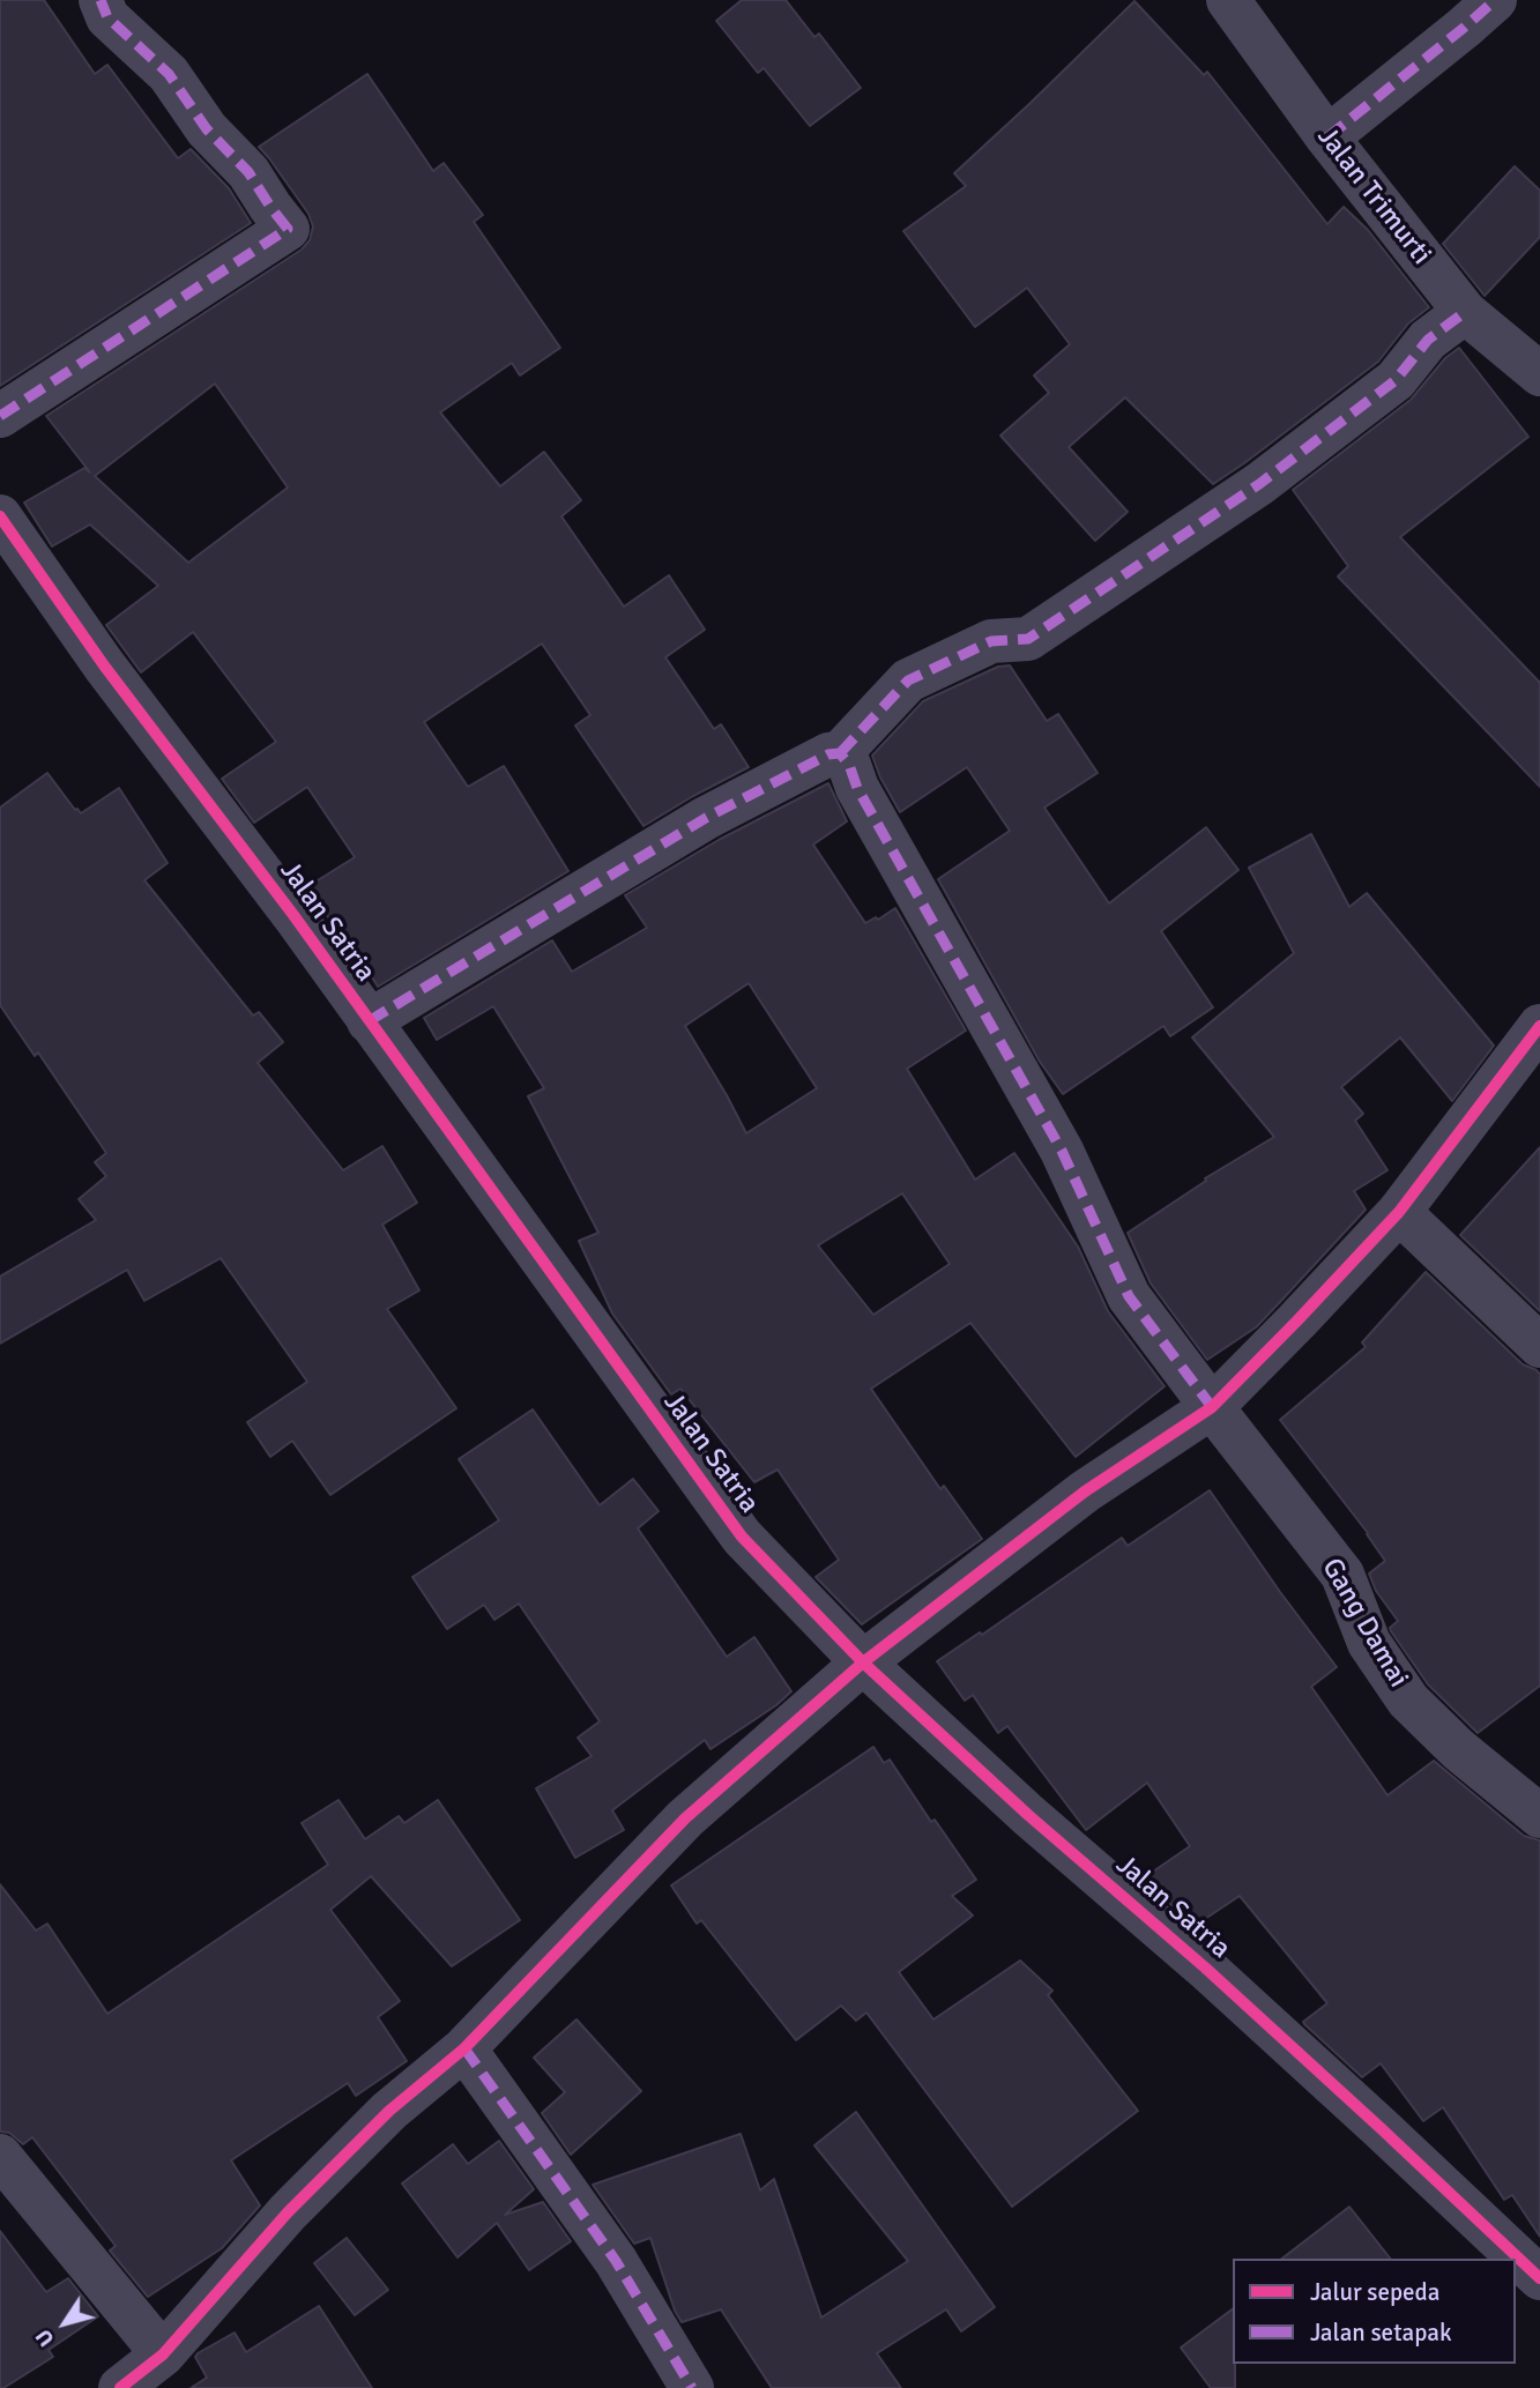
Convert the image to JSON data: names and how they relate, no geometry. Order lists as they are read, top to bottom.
{
  "streets": {
    "street": ["Jalan Trimurti", "Jalan Satria", "Gang Damai"]
  },
  "legend": ["Jalur sepeda", "Jalan setapak"],
  "north": "bottom left"
}
